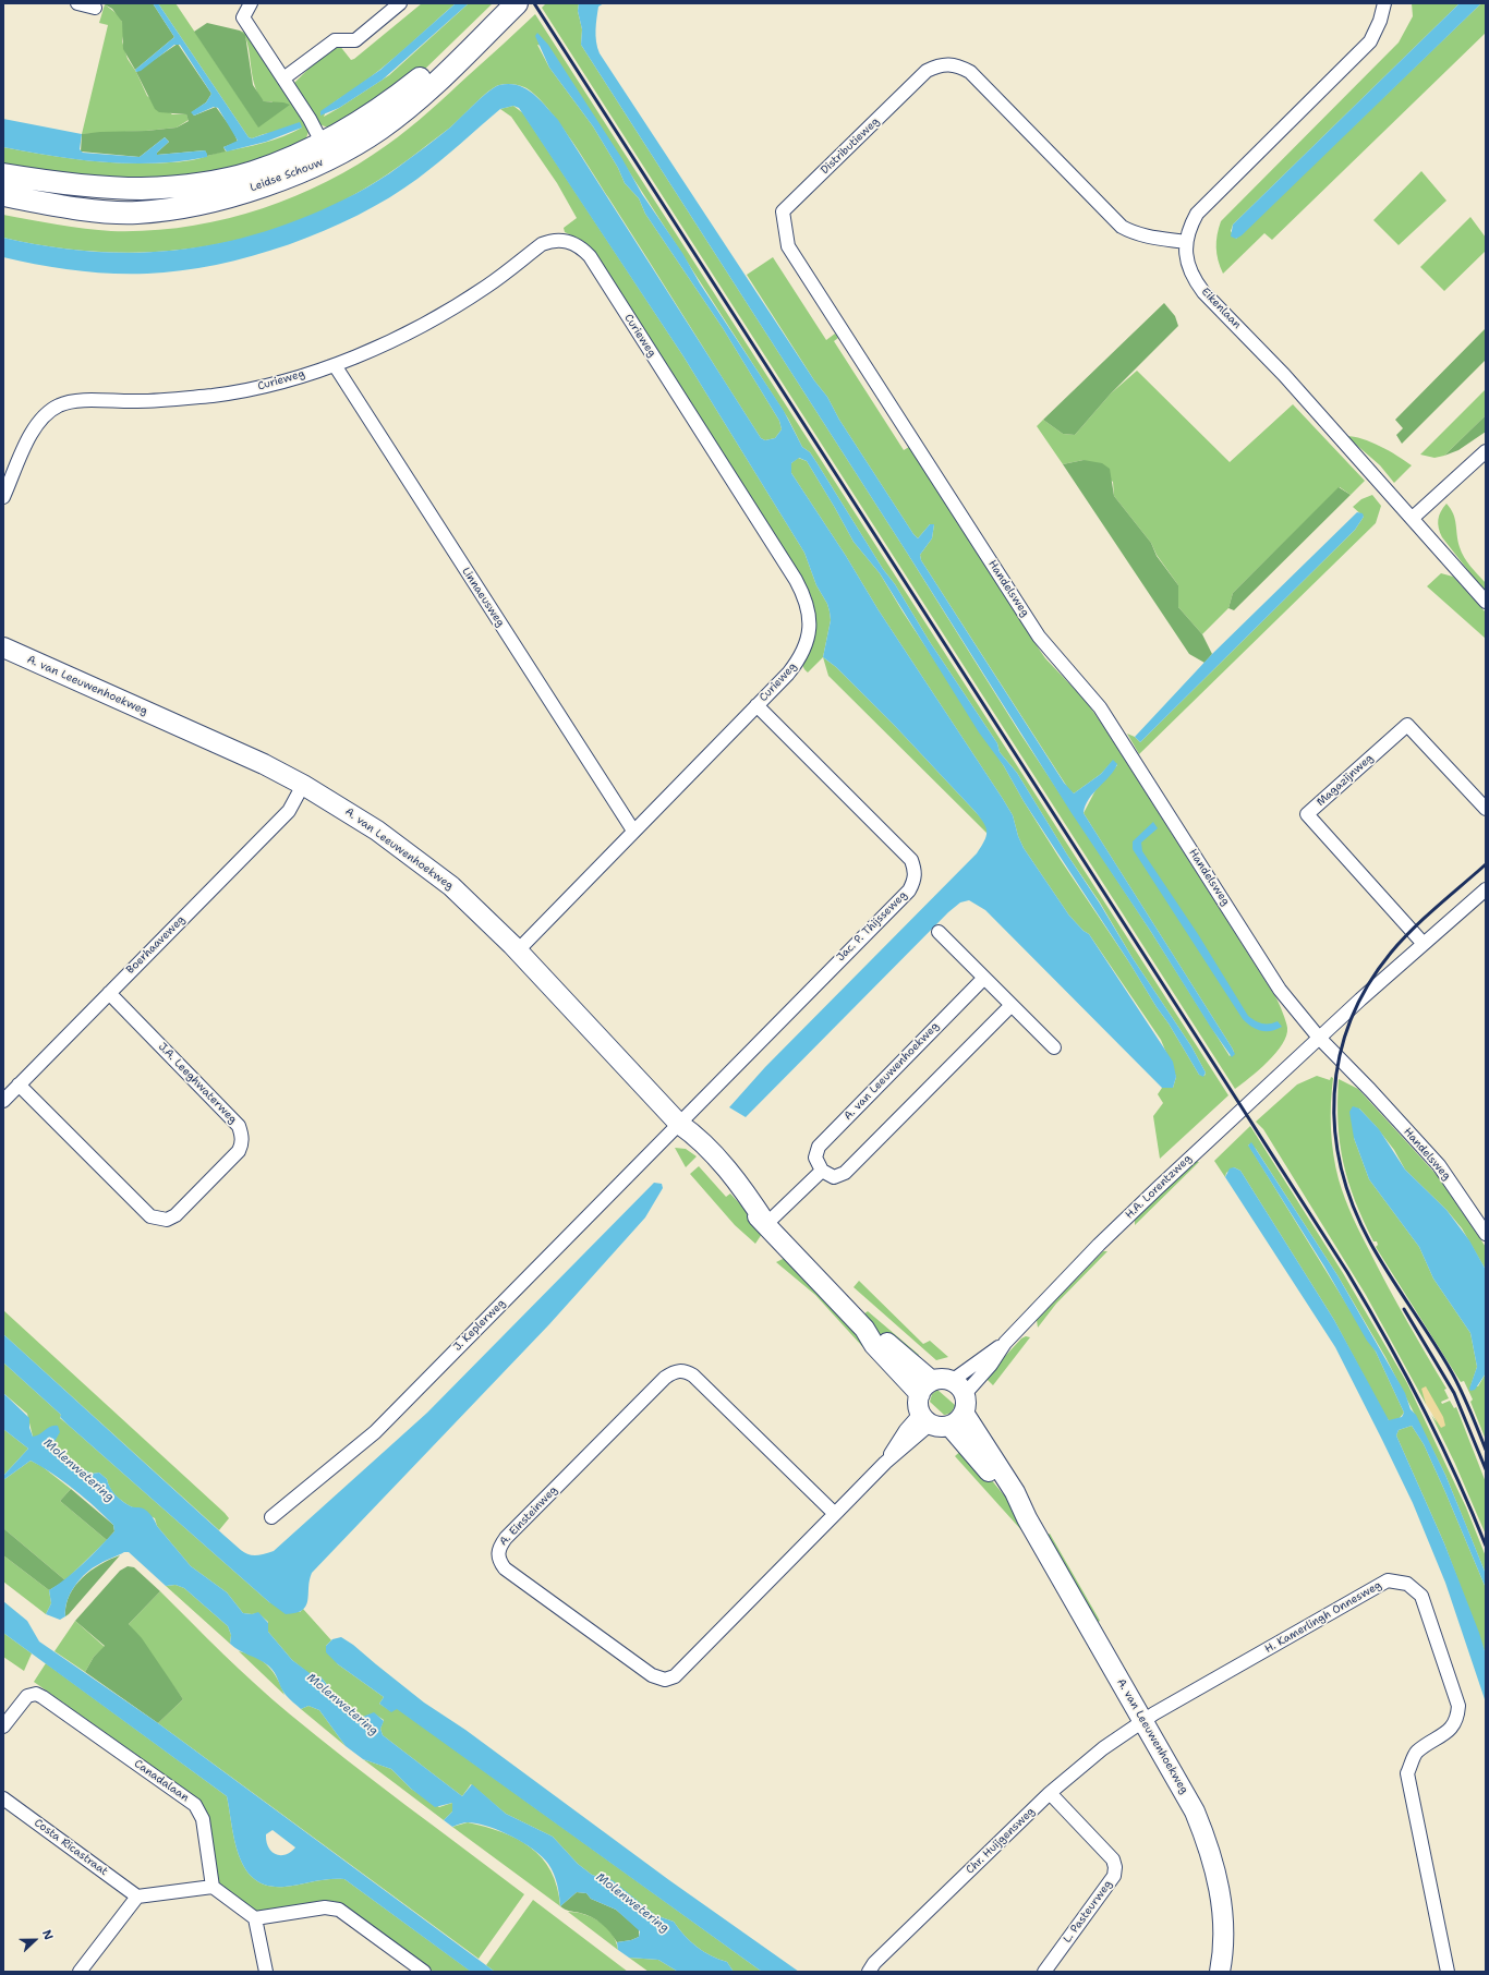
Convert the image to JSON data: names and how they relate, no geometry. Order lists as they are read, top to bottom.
{
  "streets": {
    "main road": ["Leidse Schouw"],
    "street": [
      "Distributieweg",
      "Eikenlaan",
      "Curieweg",
      "Handelsweg",
      "Linnaeusweg",
      "A. van Leeuwenhoekweg",
      "Magazijnweg",
      "Jac. P. Thijsseweg",
      "Boerhaaveweg",
      "J.A. Leeghwaterweg",
      "H.A. Lorentzweg",
      "J. Keplerweg",
      "A. Einsteinweg",
      "H. Kamerlingh Onnesweg",
      "Canadalaan",
      "Chr. Huijgensweg",
      "Costa Ricastraat",
      "L. Pasteurweg"
    ]
  },
  "crossings": [
    ["Distributieweg", "Eikenlaan"],
    ["Distributieweg", "Handelsweg"],
    ["Curieweg", "Linnaeusweg"],
    ["Curieweg", "A. van Leeuwenhoekweg"],
    ["Curieweg", "Jac. P. Thijsseweg"],
    ["Handelsweg", "H.A. Lorentzweg"],
    ["A. van Leeuwenhoekweg", "Jac. P. Thijsseweg"],
    ["A. van Leeuwenhoekweg", "Boerhaaveweg"],
    ["A. van Leeuwenhoekweg", "H.A. Lorentzweg"],
    ["A. van Leeuwenhoekweg", "J. Keplerweg"],
    ["A. van Leeuwenhoekweg", "A. Einsteinweg"],
    ["A. van Leeuwenhoekweg", "H. Kamerlingh Onnesweg"],
    ["A. van Leeuwenhoekweg", "Chr. Huijgensweg"],
    ["Jac. P. Thijsseweg", "J. Keplerweg"],
    ["Boerhaaveweg", "J.A. Leeghwaterweg"],
    ["H.A. Lorentzweg", "A. Einsteinweg"],
    ["H. Kamerlingh Onnesweg", "Chr. Huijgensweg"],
    ["Chr. Huijgensweg", "L. Pasteurweg"]
  ],
  "water": ["Molenwetering"],
  "north": "right"
}
